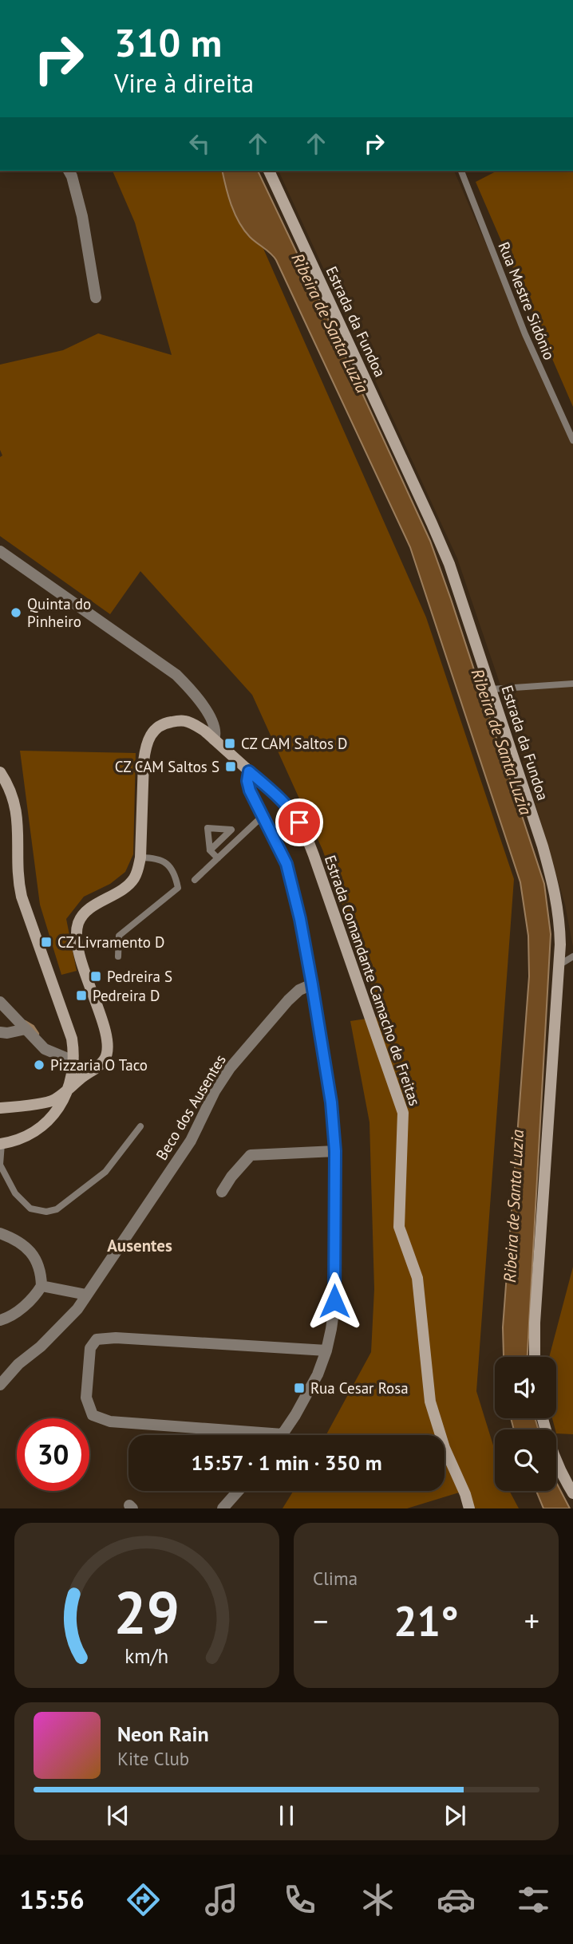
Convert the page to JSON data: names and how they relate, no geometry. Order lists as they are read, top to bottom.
{
  "streets": {
    "main road": ["Estrada da Fundoa", "Estrada Comandante Camacho de Freitas"],
    "street": ["Beco dos Ausentes"],
    "lane": ["Rua Mestre Sidónio"]
  },
  "districts": ["Ausentes"],
  "water": ["Ribeira de Santa Luzia"],
  "places": {
    "other": ["Quinta do Pinheiro", "Pizzaria O Taco"],
    "transit": [
      "CZ CAM Saltos D",
      "CZ CAM Saltos S",
      "CZ Livramento D",
      "Pedreira S",
      "Pedreira D",
      "Rua Cesar Rosa"
    ]
  },
  "page": {
    "turn": ["310 m", "Vire à direita"],
    "limit": "30",
    "trip": "15:57 · 1 min · 350 m",
    "tile": "Clima",
    "heat": ["−", "21°", "+"],
    "song": ["Neon Rain", "Kite Club"],
    "tabs": "15:56",
    "gauge": ["29", "km/h"]
  }
}
